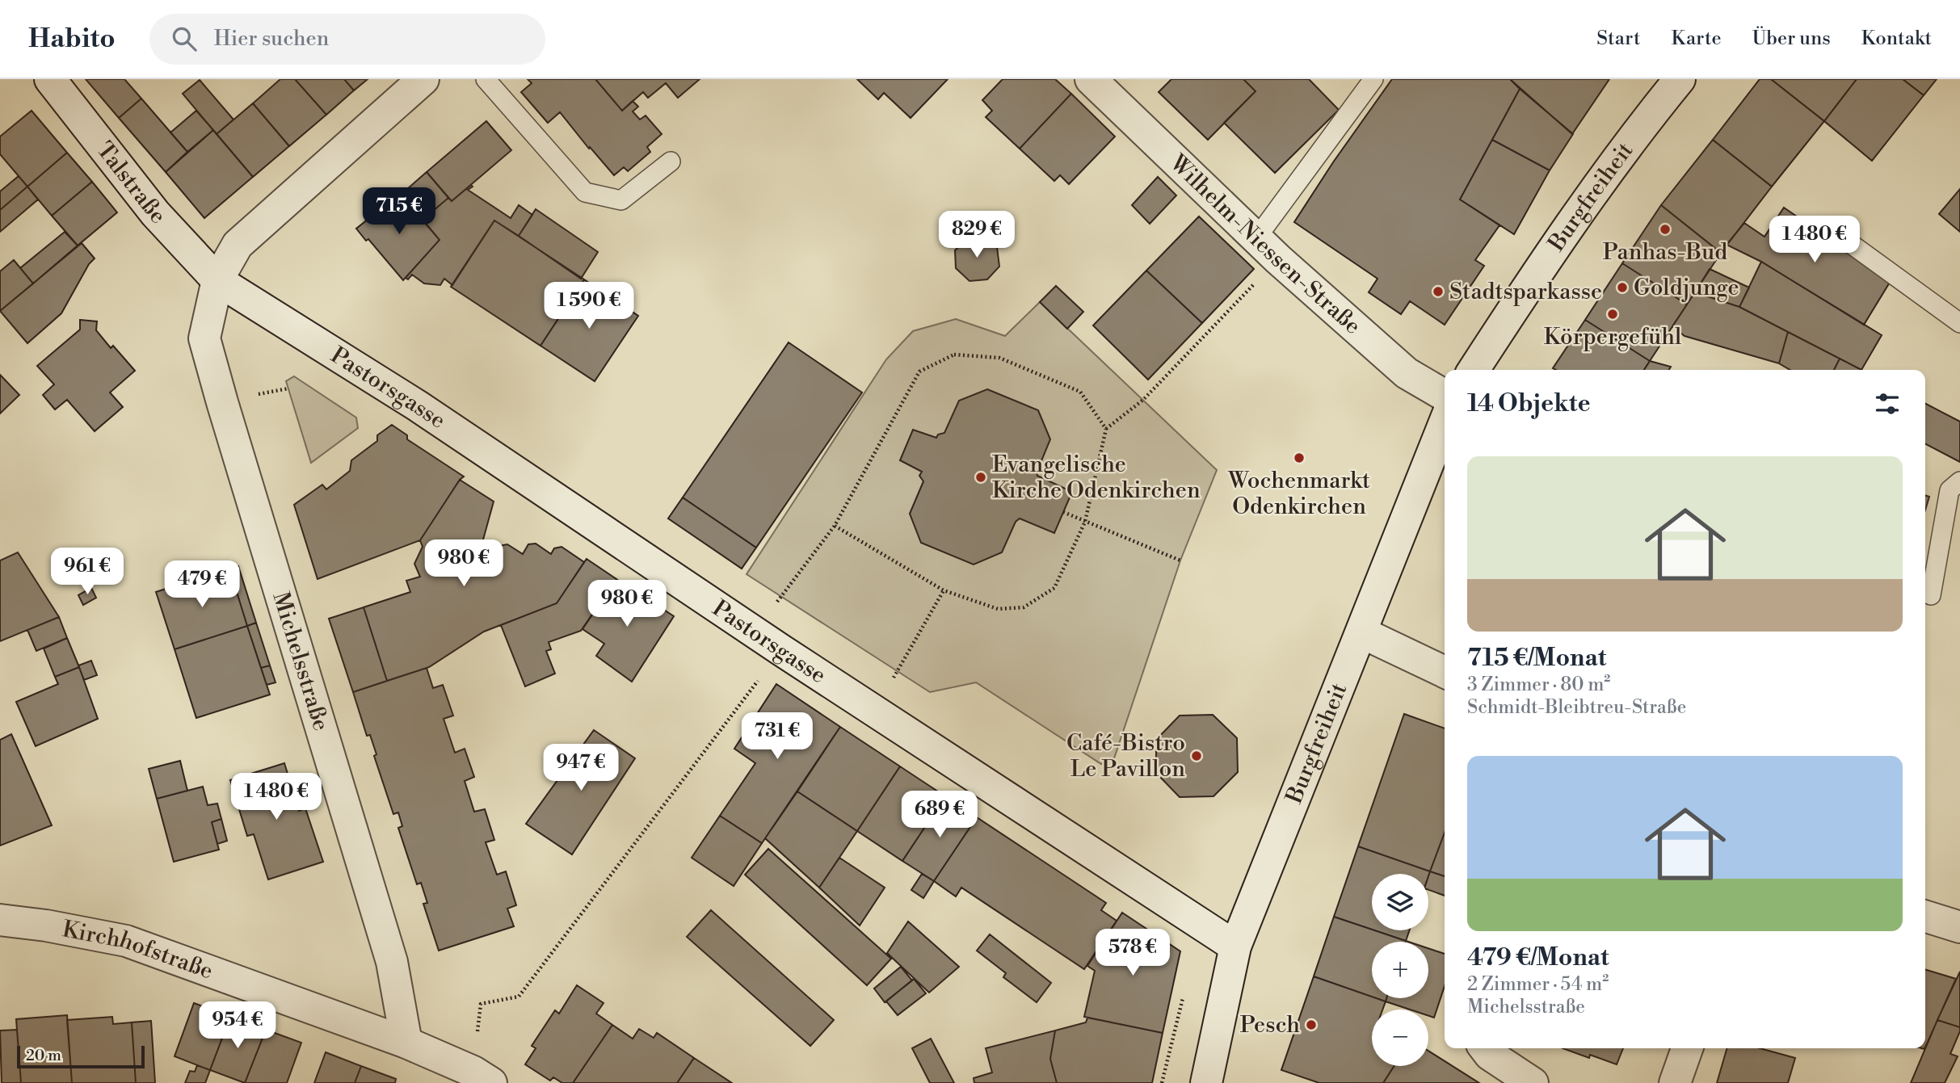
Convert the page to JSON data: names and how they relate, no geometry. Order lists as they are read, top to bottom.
{
  "streets": {
    "street": [
      "Talstraße",
      "Burgfreiheit",
      "Wilhelm-Niessen-Straße",
      "Pastorsgasse",
      "Michelsstraße",
      "Kirchhofstraße"
    ]
  },
  "crossings": [
    ["Talstraße", "Pastorsgasse"],
    ["Talstraße", "Michelsstraße"],
    ["Burgfreiheit", "Pastorsgasse"],
    ["Pastorsgasse", "Michelsstraße"],
    ["Michelsstraße", "Kirchhofstraße"]
  ],
  "places": [
    "Panhas-Bud",
    "Goldjunge",
    "Stadtsparkasse",
    "Körpergefühl",
    "Wochenmarkt Odenkirchen",
    "Evangelische Kirche Odenkirchen",
    "Café-Bistro Le Pavillon",
    "Pesch"
  ],
  "scale_bar": "20 m",
  "page": {
    "header": "Habito",
    "search": "Hier suchen",
    "nav": [
      "Start",
      "Karte",
      "Über uns",
      "Kontakt"
    ],
    "price": [
      "715 €",
      "829 €",
      "1 480 €",
      "1 590 €",
      "980 €",
      "961 €",
      "479 €",
      "980 €",
      "731 €",
      "947 €",
      "1 480 €",
      "689 €",
      "578 €",
      "954 €"
    ],
    "heading": "14 Objekte",
    "list": [
      {
        "name": "715 €/Monat",
        "note": "3 Zimmer · 80 m² · Schmidt-Bleibtreu-Straße"
      },
      {
        "name": "479 €/Monat",
        "note": "2 Zimmer · 54 m² · Michelsstraße"
      }
    ],
    "map_buttons": ["+", "−"],
    "scale": "20 m"
  }
}
